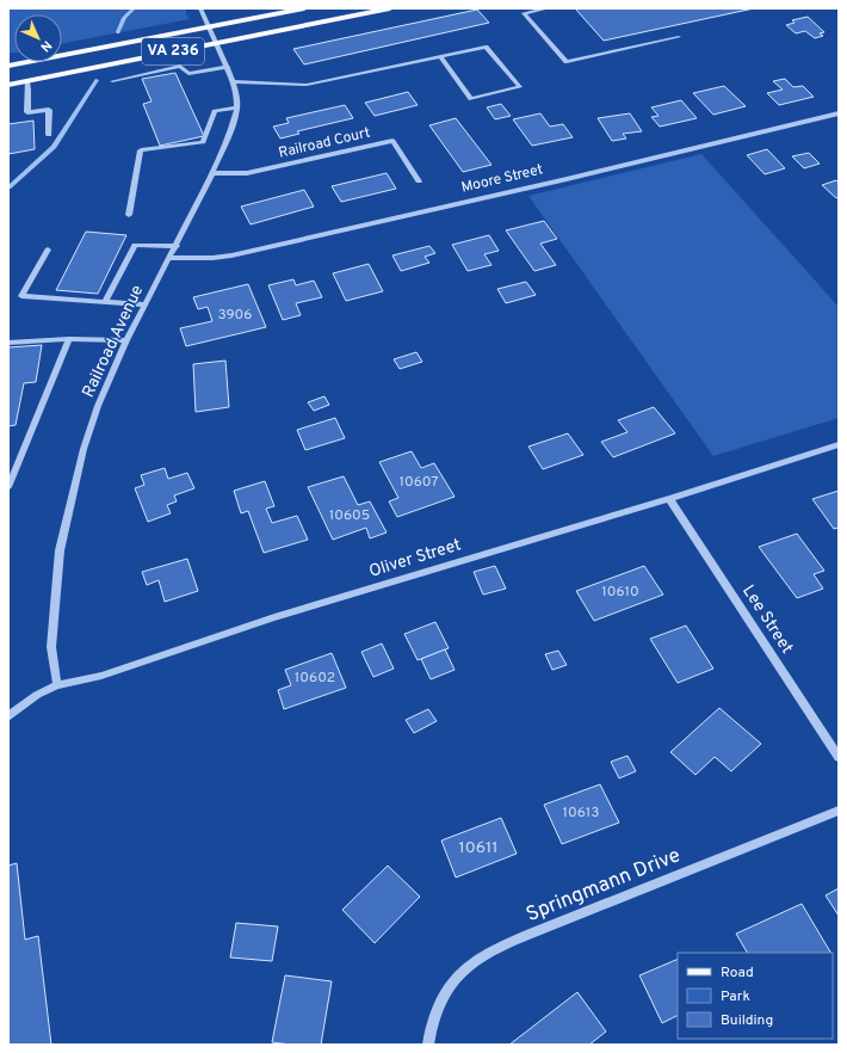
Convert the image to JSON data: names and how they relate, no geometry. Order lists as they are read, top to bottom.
{
  "streets": {
    "main road": ["VA 236"],
    "street": [
      "Railroad Court",
      "Moore Street",
      "Railroad Avenue",
      "Oliver Street",
      "Lee Street",
      "Springmann Drive"
    ]
  },
  "crossings": [
    ["VA 236", "Railroad Avenue"],
    ["Railroad Court", "Railroad Avenue"],
    ["Moore Street", "Railroad Avenue"],
    ["Railroad Avenue", "Oliver Street"],
    ["Oliver Street", "Lee Street"]
  ],
  "house_numbers": [
    "3906",
    "10607",
    "10605",
    "10610",
    "10602",
    "10613",
    "10611"
  ],
  "legend": ["Road", "Park", "Building"],
  "north": "bottom right"
}
